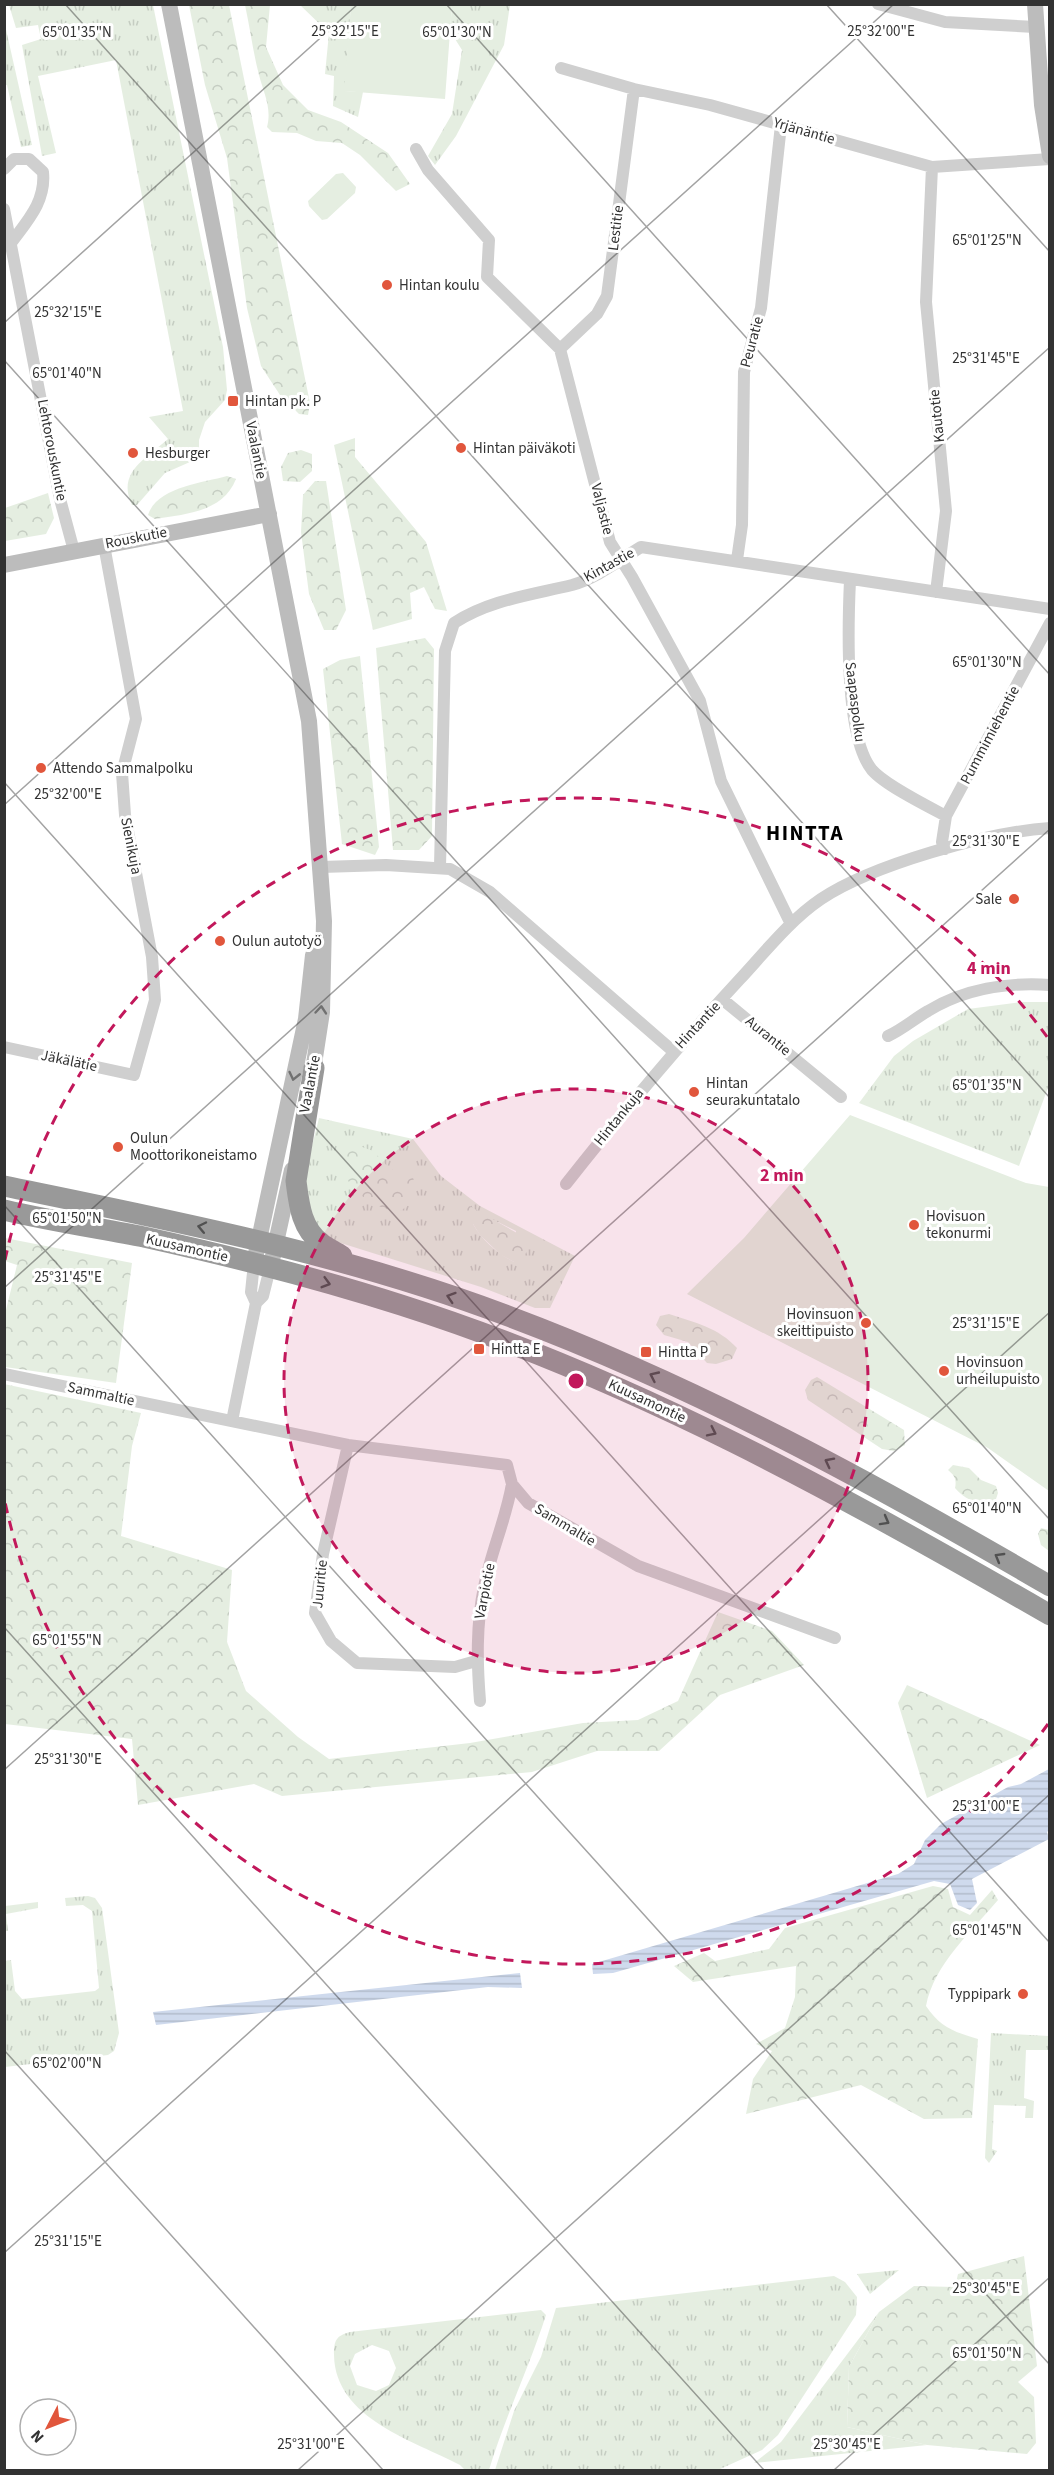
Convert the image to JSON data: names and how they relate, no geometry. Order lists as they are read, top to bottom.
{
  "streets": {
    "highway": ["Kuusamontie"],
    "street": [
      "Yrjänäntie",
      "Lestitie",
      "Peuratie",
      "Kautotie",
      "Lehtorouskuntie",
      "Vaalantie",
      "Valjastie",
      "Rouskutie",
      "Kintastie",
      "Saapaspolku",
      "Pummimiehentie",
      "Sienikuja",
      "Hintantie",
      "Aurantie",
      "Jäkälätie",
      "Hintankuja",
      "Sammaltie",
      "Juuritie",
      "Varpiotie"
    ]
  },
  "crossings": [
    ["Yrjänäntie", "Lestitie"],
    ["Yrjänäntie", "Peuratie"],
    ["Yrjänäntie", "Kautotie"],
    ["Lestitie", "Valjastie"],
    ["Peuratie", "Kintastie"],
    ["Kautotie", "Kintastie"],
    ["Lehtorouskuntie", "Rouskutie"],
    ["Vaalantie", "Rouskutie"],
    ["Vaalantie", "Hintantie"],
    ["Vaalantie", "Kuusamontie"],
    ["Valjastie", "Kintastie"],
    ["Valjastie", "Hintantie"],
    ["Rouskutie", "Sienikuja"],
    ["Kintastie", "Saapaspolku"],
    ["Kintastie", "Hintantie"],
    ["Saapaspolku", "Pummimiehentie"],
    ["Pummimiehentie", "Hintantie"],
    ["Sienikuja", "Jäkälätie"],
    ["Hintantie", "Aurantie"],
    ["Hintantie", "Hintankuja"],
    ["Sammaltie", "Juuritie"],
    ["Sammaltie", "Varpiotie"],
    ["Juuritie", "Varpiotie"]
  ],
  "districts": ["HINTTA"],
  "places": {
    "other": [
      "Hintan koulu",
      "Hintan päiväkoti",
      "Hesburger",
      "Attendo Sammalpolku",
      "Sale",
      "Oulun autotyö",
      "Hintan seurakuntatalo",
      "Oulun Moottorikoneistamo",
      "Hovisuon tekonurmi",
      "Hovinsuon skeittipuisto",
      "Hovinsuon urheilupuisto",
      "Typpipark"
    ],
    "transit": ["Hintan pk. P", "Hintta E", "Hintta P"]
  },
  "north": "bottom left",
  "coordinates": [
    "25°32'15\"E",
    "25°32'00\"E",
    "65°01'35\"N",
    "65°01'30\"N",
    "65°01'25\"N",
    "25°31'45\"E",
    "65°01'40\"N",
    "25°31'30\"E",
    "65°01'50\"N",
    "25°31'15\"E",
    "65°01'55\"N",
    "25°31'00\"E",
    "65°01'45\"N",
    "65°02'00\"N",
    "25°30'45\"E"
  ],
  "rings": ["4 min", "2 min"]
}
